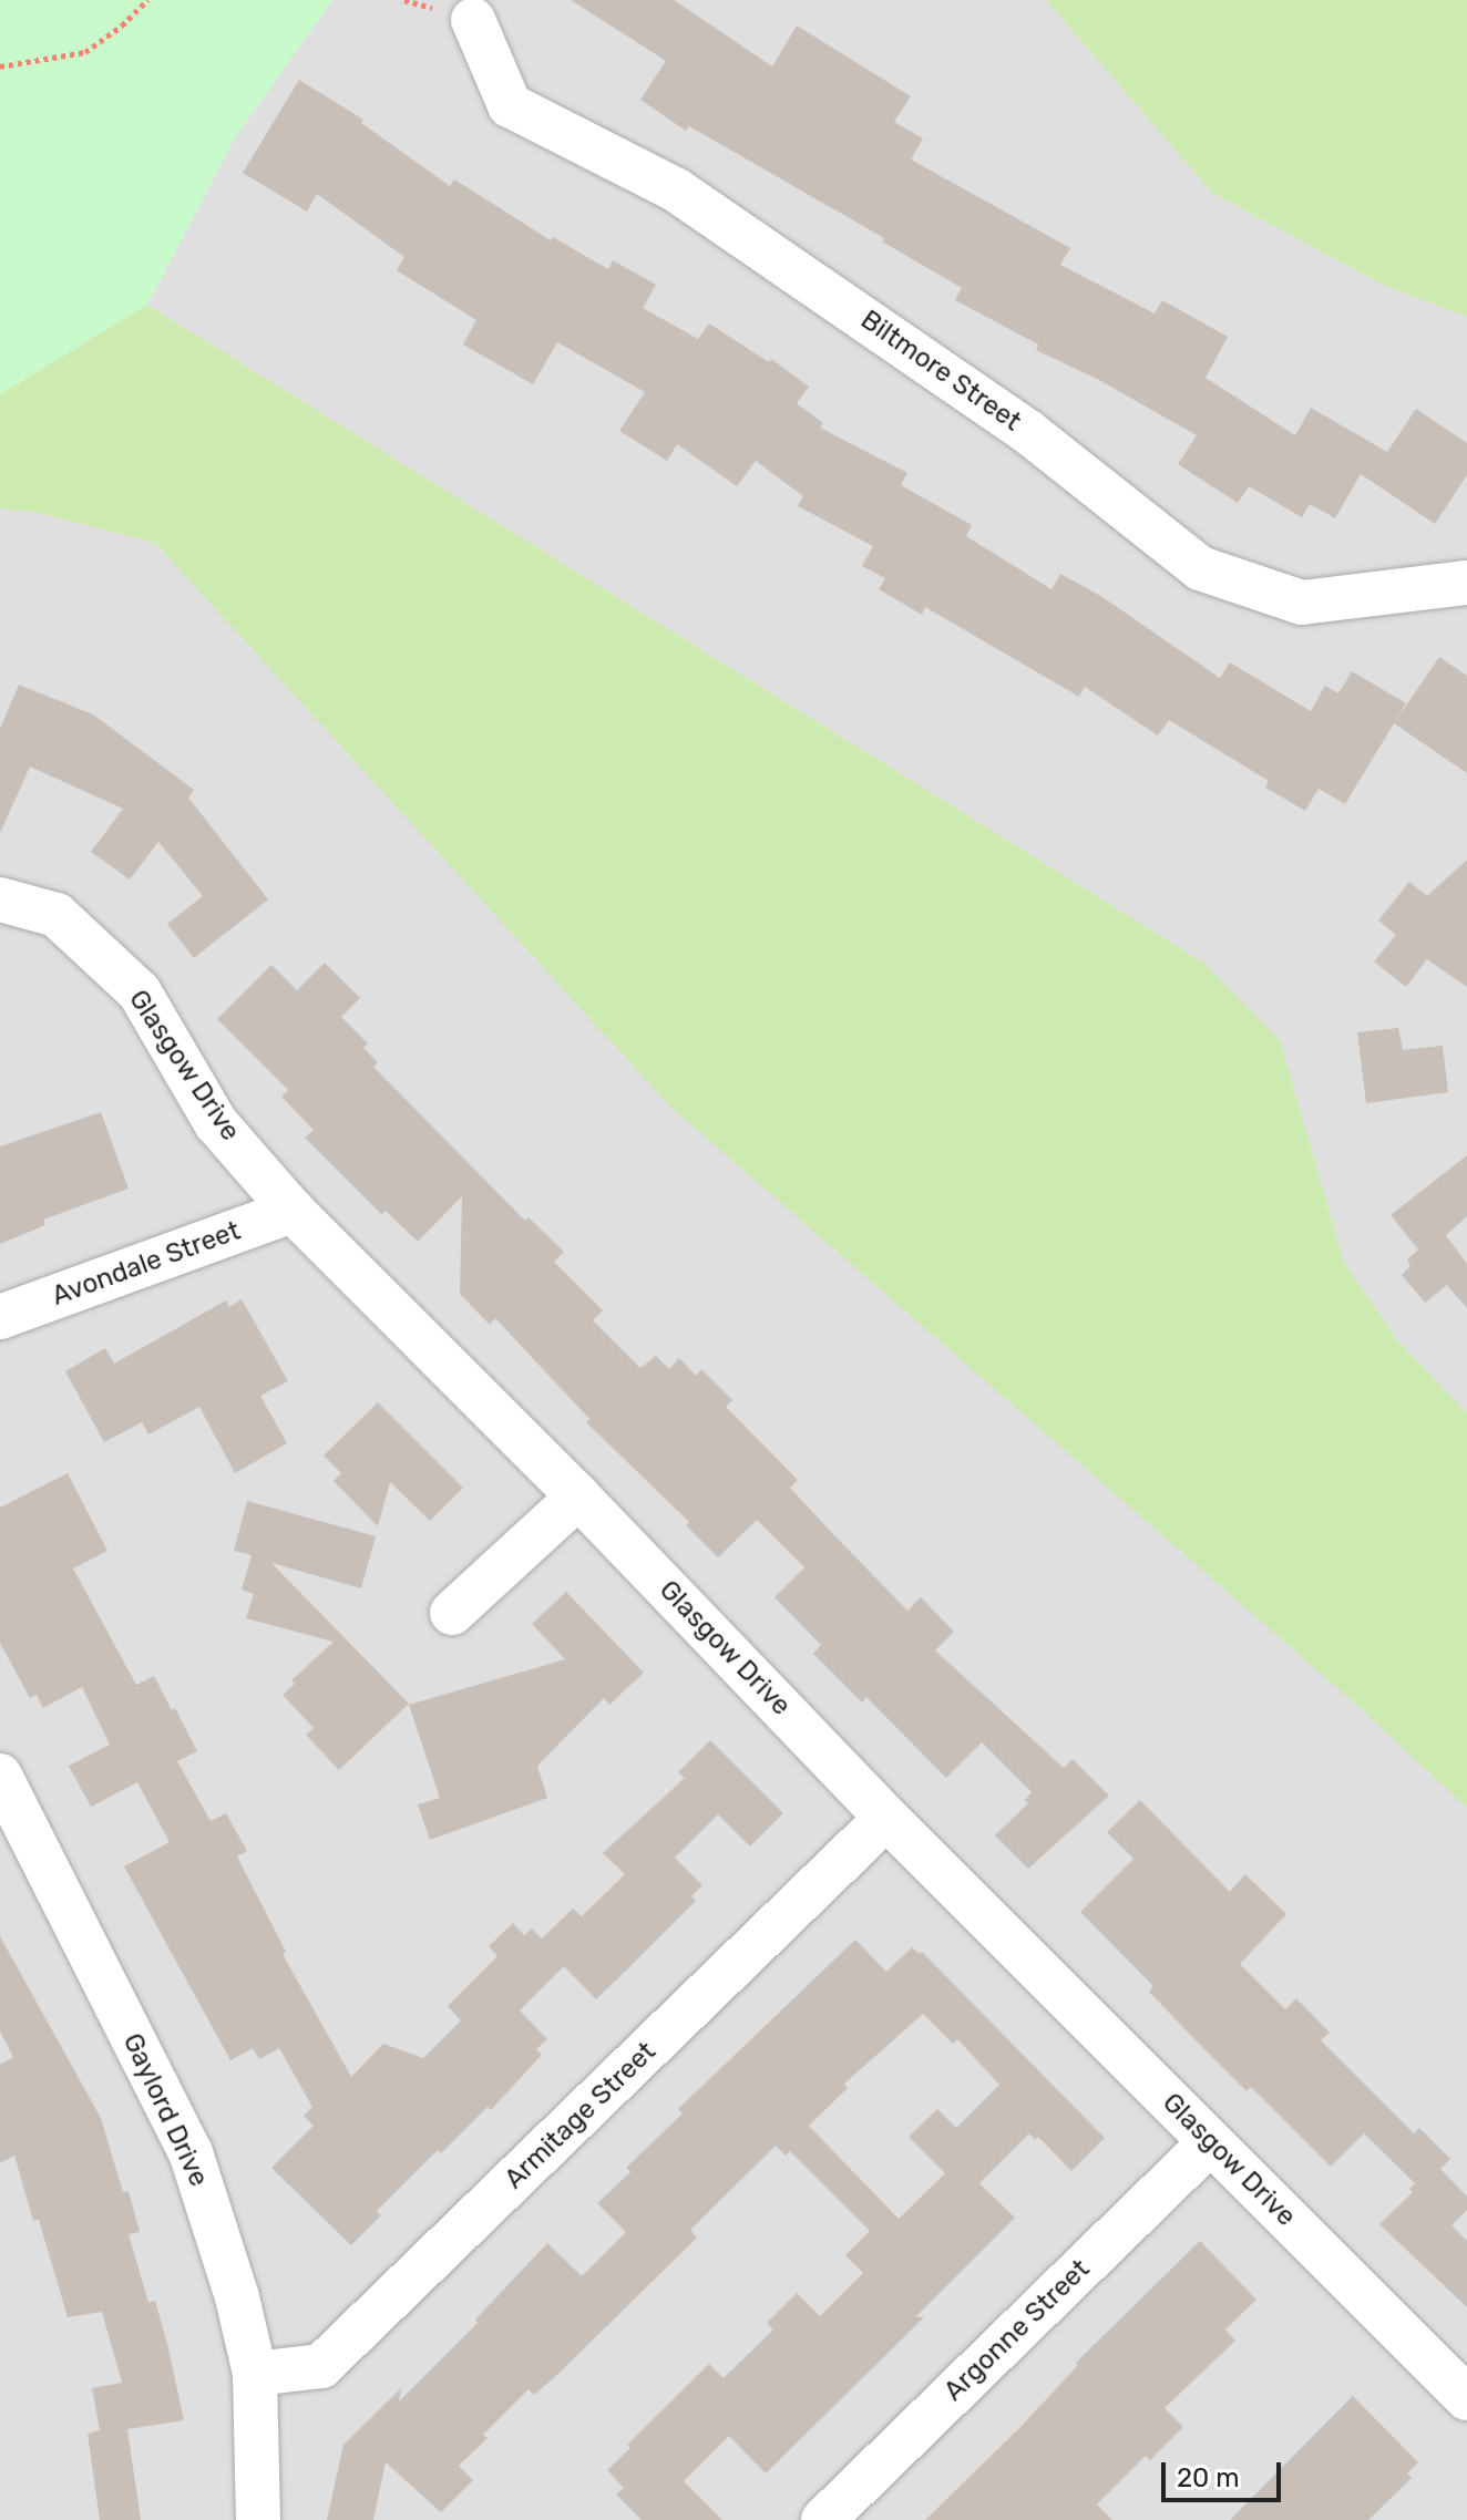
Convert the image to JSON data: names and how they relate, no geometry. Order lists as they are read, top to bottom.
{
  "streets": {
    "street": [
      "Biltmore Street",
      "Glasgow Drive",
      "Avondale Street",
      "Gaylord Drive",
      "Armitage Street",
      "Argonne Street"
    ]
  },
  "crossings": [
    ["Glasgow Drive", "Avondale Street"],
    ["Glasgow Drive", "Armitage Street"],
    ["Glasgow Drive", "Argonne Street"],
    ["Gaylord Drive", "Armitage Street"]
  ],
  "scale_bar": "20 m"
}
